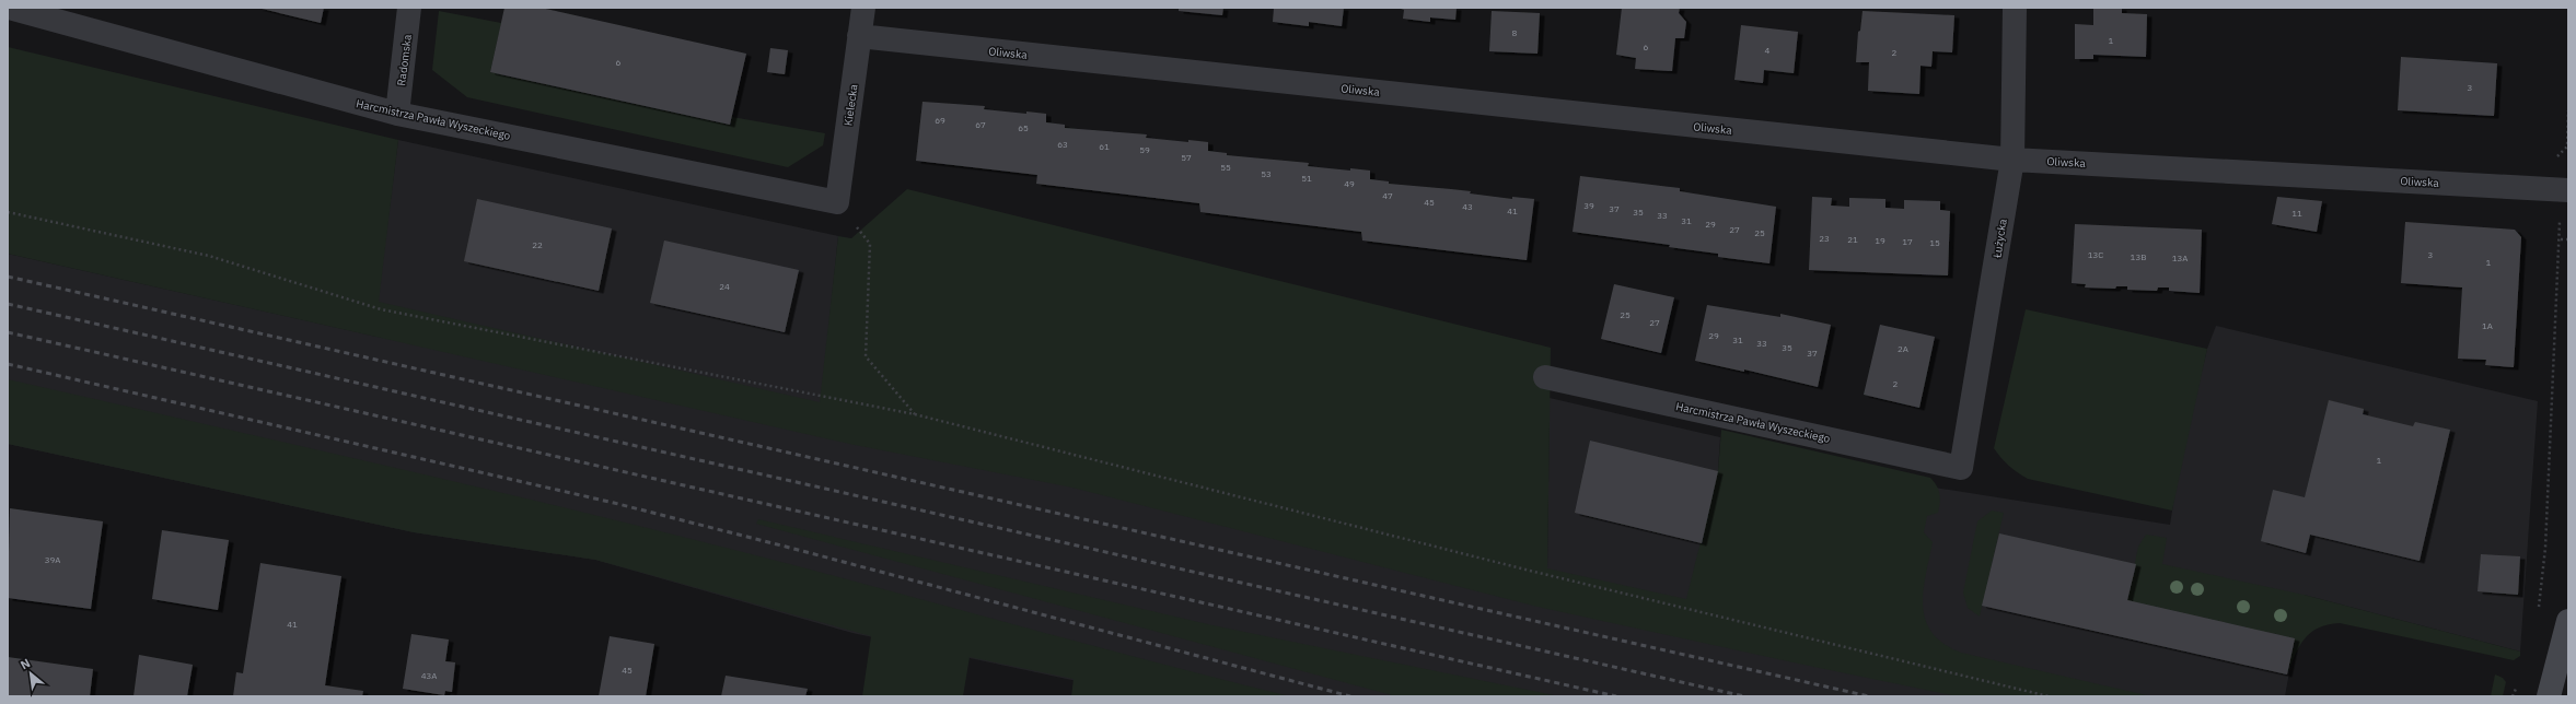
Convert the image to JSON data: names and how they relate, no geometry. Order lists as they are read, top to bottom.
{
  "streets": {
    "street": [
      "Oliwska",
      "Radomska",
      "Kielecka",
      "Harcmistrza Pawła Wyszeckiego",
      "Łużycka"
    ]
  },
  "crossings": [
    ["Oliwska", "Kielecka"],
    ["Oliwska", "Łużycka"],
    ["Radomska", "Harcmistrza Pawła Wyszeckiego"],
    ["Kielecka", "Harcmistrza Pawła Wyszeckiego"],
    ["Harcmistrza Pawła Wyszeckiego", "Łużycka"]
  ],
  "house_numbers": [
    "8",
    "1",
    "6",
    "4",
    "2",
    "6",
    "3",
    "69",
    "67",
    "65",
    "63",
    "61",
    "59",
    "57",
    "55",
    "53",
    "51",
    "49",
    "47",
    "45",
    "39",
    "43",
    "37",
    "41",
    "35",
    "11",
    "33",
    "31",
    "29",
    "27",
    "25",
    "23",
    "21",
    "19",
    "17",
    "15",
    "22",
    "13C",
    "3",
    "13B",
    "13A",
    "1",
    "24",
    "25",
    "27",
    "1A",
    "29",
    "31",
    "33",
    "35",
    "2A",
    "37",
    "2",
    "1",
    "39A",
    "41",
    "45",
    "43A"
  ],
  "north": "top left"
}
